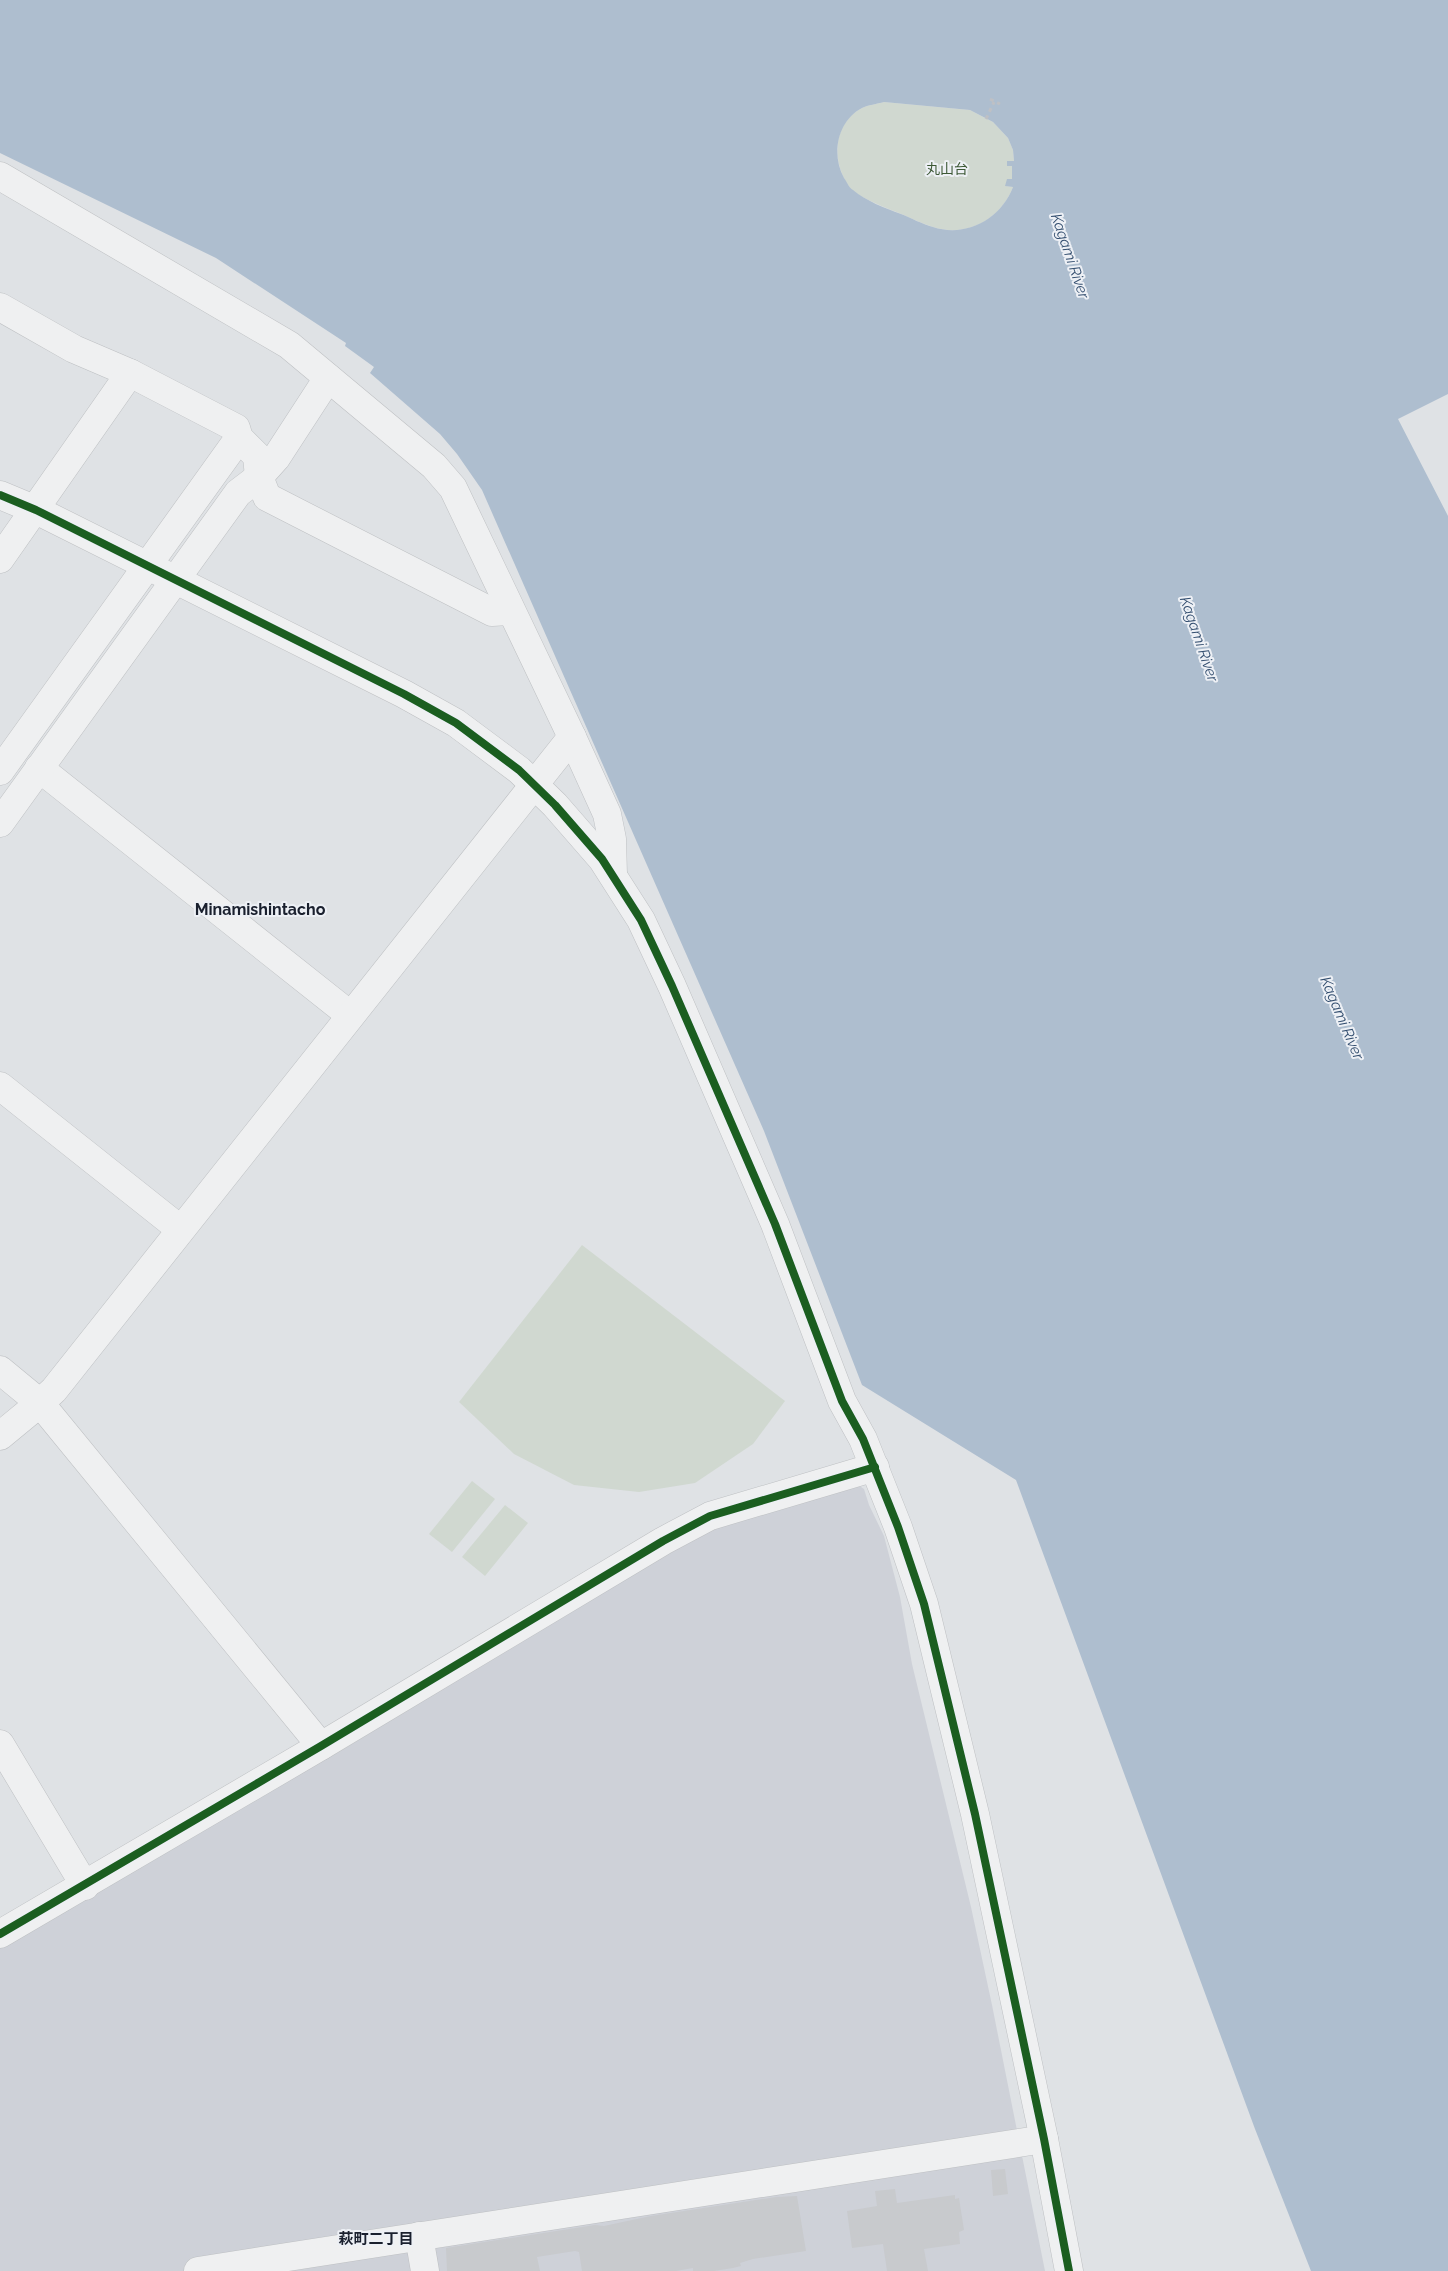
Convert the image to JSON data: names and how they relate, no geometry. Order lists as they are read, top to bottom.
{
  "districts": ["Minamishintacho", "萩町二丁目"],
  "water": ["Kagami River"],
  "parks": ["丸山台"]
}
